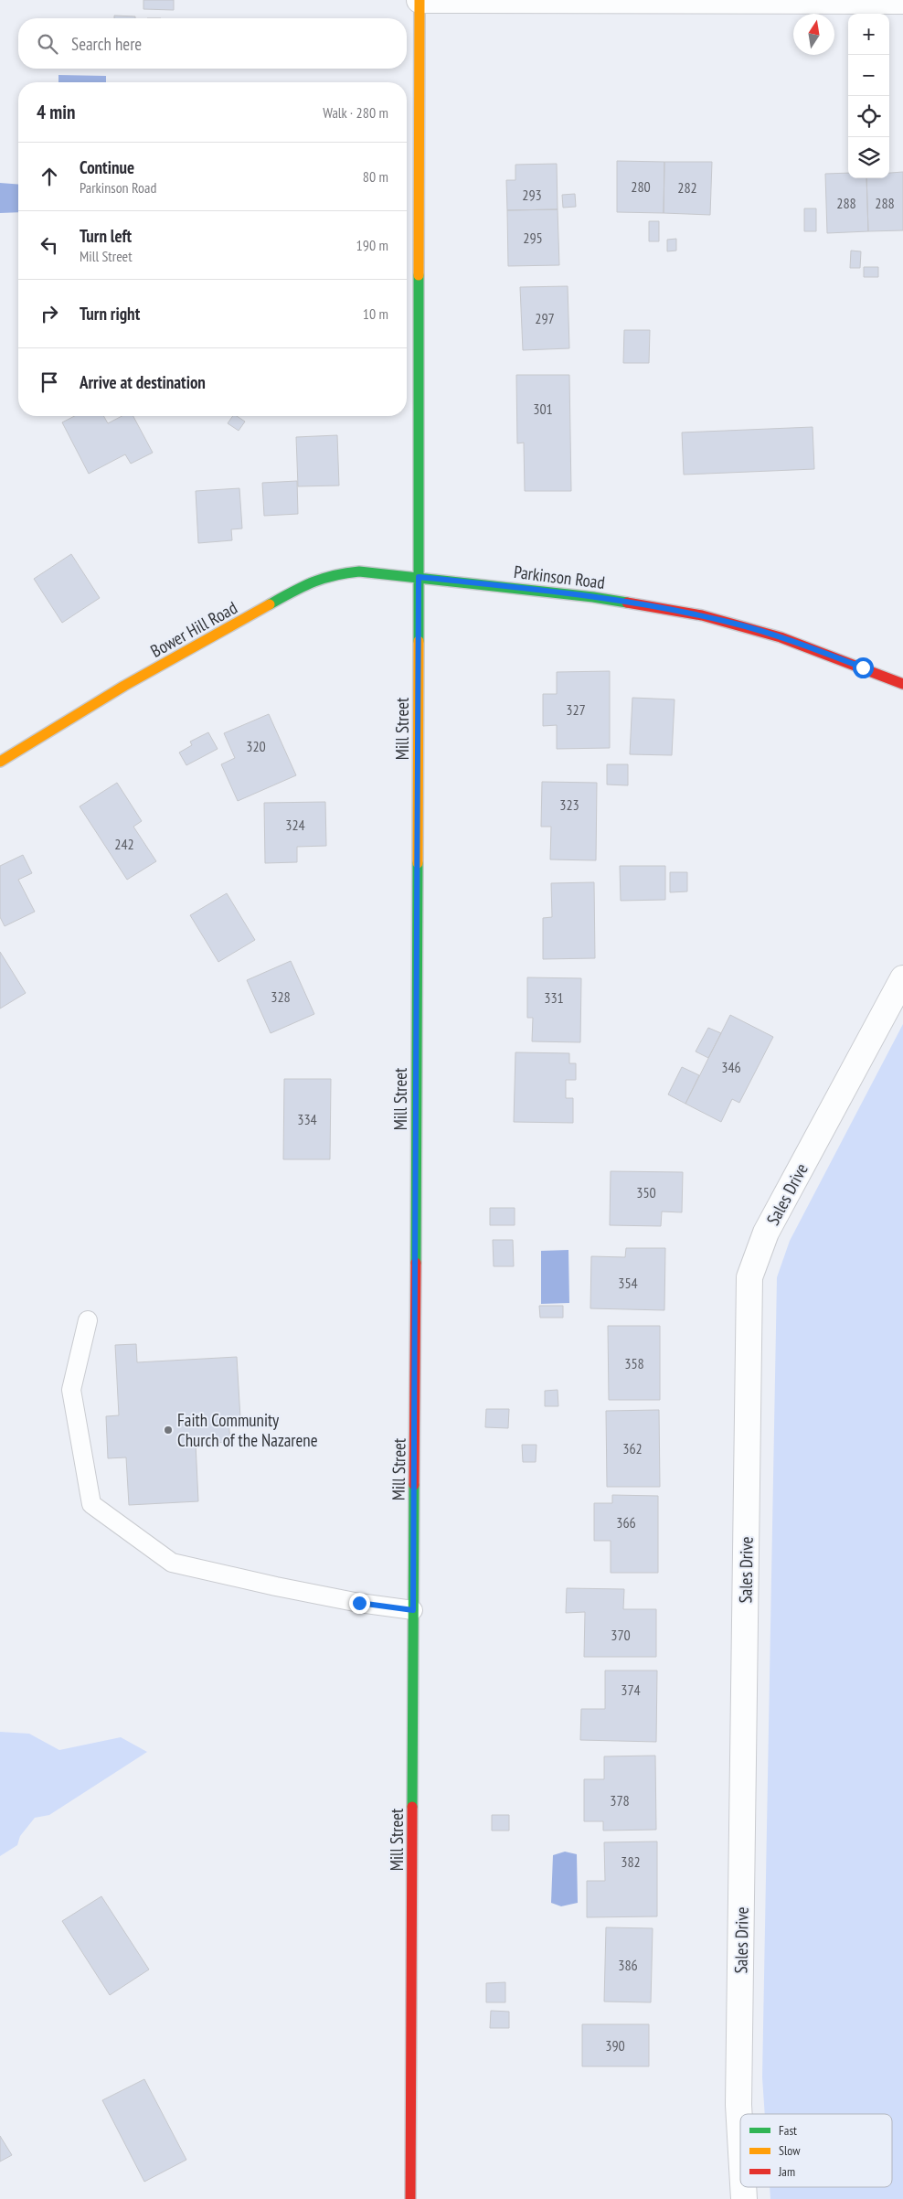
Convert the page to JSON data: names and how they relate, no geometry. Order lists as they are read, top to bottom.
{
  "streets": {
    "main road": ["Parkinson Road", "Bower Hill Road", "Mill Street"],
    "street": ["Sales Drive"]
  },
  "crossings": [
    ["Parkinson Road", "Bower Hill Road"],
    ["Parkinson Road", "Mill Street"],
    ["Bower Hill Road", "Mill Street"]
  ],
  "places": ["Faith Community Church of the Nazarene"],
  "house_numbers": [
    "280",
    "282",
    "293",
    "288",
    "288",
    "295",
    "297",
    "301",
    "327",
    "320",
    "323",
    "324",
    "242",
    "328",
    "331",
    "346",
    "334",
    "350",
    "354",
    "358",
    "362",
    "366",
    "370",
    "374",
    "378",
    "382",
    "386",
    "390"
  ],
  "legend": ["Fast", "Slow", "Jam"],
  "north": "top",
  "page": {
    "map_buttons": ["+", "−"],
    "search": "Search here",
    "heading": ["4 min", "Walk · 280 m"],
    "list": [
      ["Continue", "Parkinson Road", "80 m"],
      ["Turn left", "Mill Street", "190 m"],
      ["Turn right", "10 m"],
      "Arrive at destination"
    ]
  }
}
